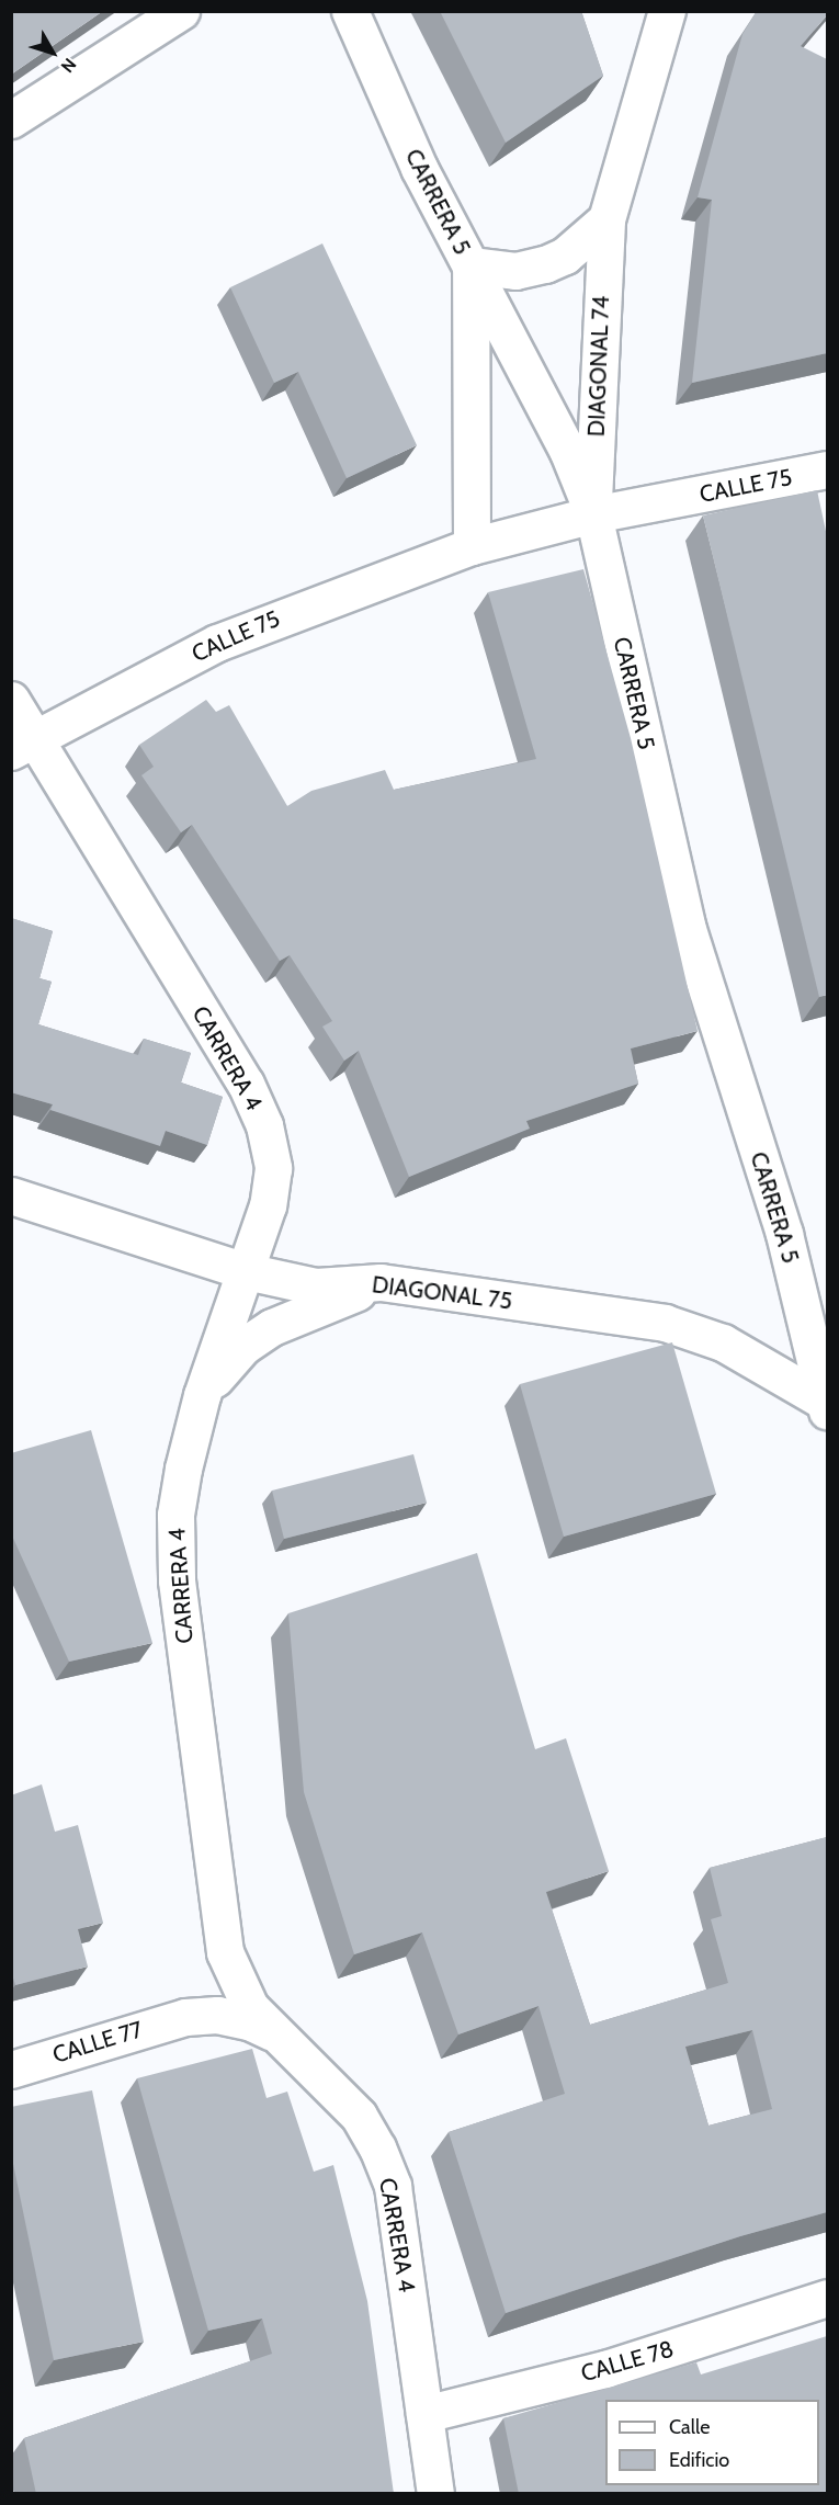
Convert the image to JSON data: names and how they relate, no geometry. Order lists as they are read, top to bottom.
{
  "streets": {
    "street": [
      "CARRERA 5",
      "DIAGONAL 74",
      "CALLE 75",
      "CARRERA 4",
      "DIAGONAL 75",
      "CALLE 77",
      "CALLE 78"
    ]
  },
  "crossings": [
    ["CARRERA 5", "DIAGONAL 74"],
    ["CARRERA 5", "CALLE 75"],
    ["CARRERA 5", "DIAGONAL 75"],
    ["DIAGONAL 74", "CALLE 75"],
    ["CALLE 75", "CARRERA 4"],
    ["CARRERA 4", "DIAGONAL 75"],
    ["CARRERA 4", "CALLE 77"],
    ["CARRERA 4", "CALLE 78"]
  ],
  "legend": ["Calle", "Edificio"],
  "north": "bottom right"
}
